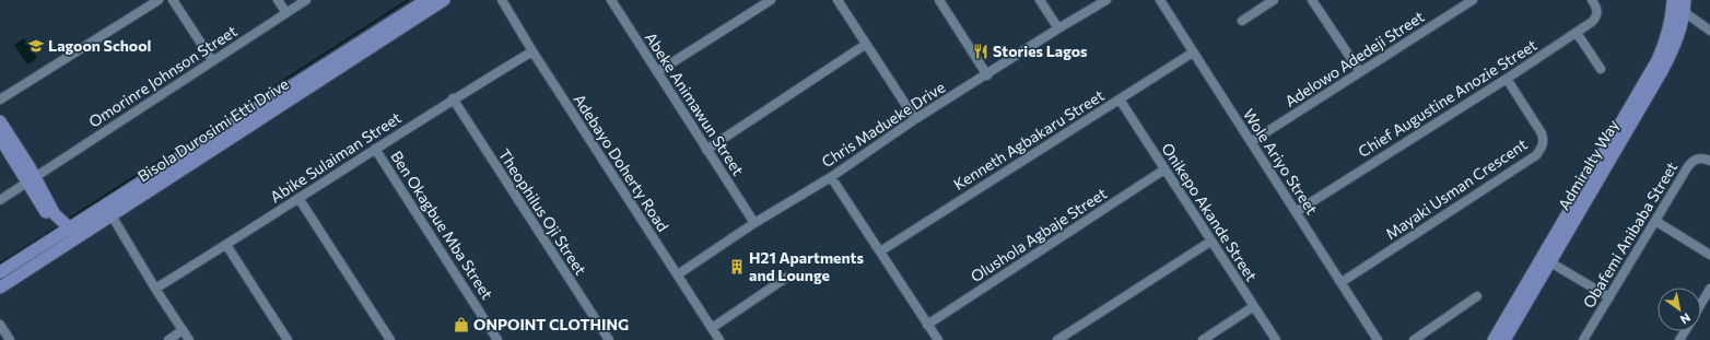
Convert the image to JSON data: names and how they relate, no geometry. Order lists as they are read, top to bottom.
{
  "streets": {
    "main road": ["Bisola Durosimi Etti Drive", "Admiralty Way"],
    "street": [
      "Adelowo Adedeji Street",
      "Omorinre Johnson Street",
      "Chief Augustine Anozie Street",
      "Abeke Animawun Street",
      "Chris Madueke Drive",
      "Kenneth Agbakaru Street",
      "Abike Sulaiman Street",
      "Wole Ariyo Street",
      "Adebayo Doherty Road",
      "Mayaki Usman Crescent",
      "Theophilus Oji Street",
      "Onikepo Akande Street",
      "Ben Okagbue Mba Street",
      "Olushola Agbaje Street",
      "Obafemi Anibaba Street"
    ]
  },
  "crossings": [
    ["Adelowo Adedeji Street", "Wole Ariyo Street"],
    ["Chief Augustine Anozie Street", "Wole Ariyo Street"],
    ["Chief Augustine Anozie Street", "Mayaki Usman Crescent"],
    ["Abeke Animawun Street", "Chris Madueke Drive"],
    ["Chris Madueke Drive", "Adebayo Doherty Road"],
    ["Kenneth Agbakaru Street", "Wole Ariyo Street"],
    ["Kenneth Agbakaru Street", "Onikepo Akande Street"],
    ["Abike Sulaiman Street", "Adebayo Doherty Road"],
    ["Abike Sulaiman Street", "Theophilus Oji Street"],
    ["Abike Sulaiman Street", "Ben Okagbue Mba Street"],
    ["Wole Ariyo Street", "Mayaki Usman Crescent"],
    ["Onikepo Akande Street", "Olushola Agbaje Street"]
  ],
  "places": {
    "school or university": ["Lagoon School"],
    "restaurant": ["Stories Lagos"],
    "building": ["H21 Apartments and Lounge"],
    "shop": ["ONPOINT CLOTHING"]
  },
  "north": "bottom right"
}
